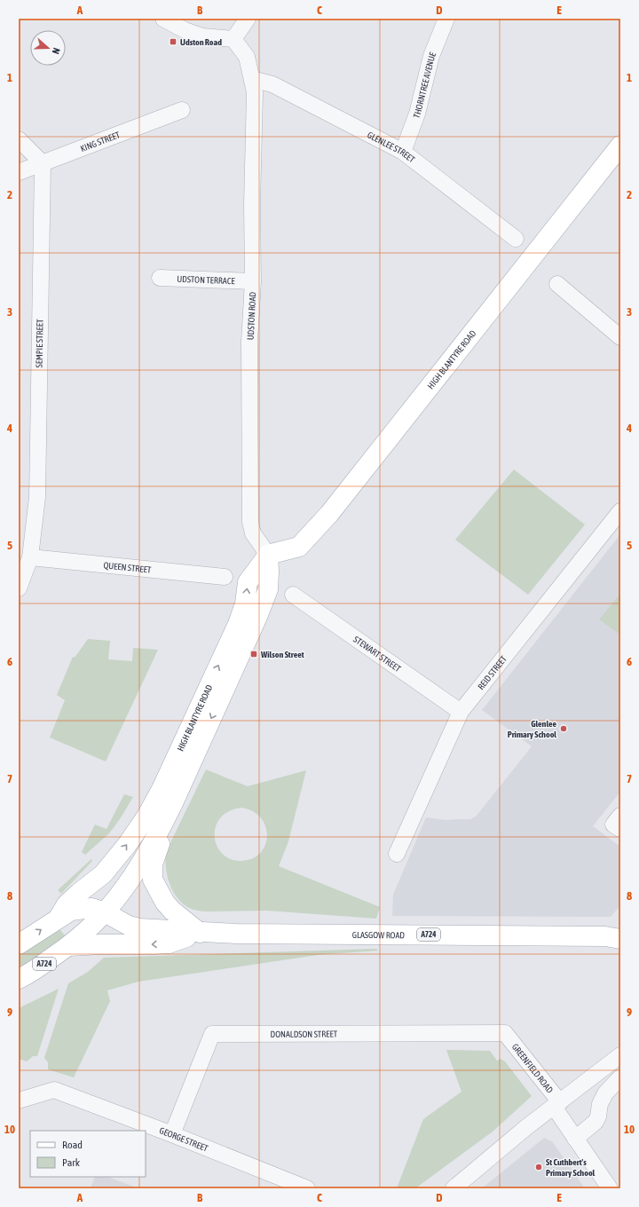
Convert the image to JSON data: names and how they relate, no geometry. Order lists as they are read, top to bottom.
{
  "streets": {
    "main road": ["HIGH BLANTYRE ROAD", "GLASGOW ROAD", "A724"],
    "street": [
      "THORNTREE AVENUE",
      "KING STREET",
      "GLENLEE STREET",
      "UDSTON TERRACE",
      "UDSTON ROAD",
      "SEMPIE STREET",
      "QUEEN STREET",
      "STEWART STREET",
      "REID STREET",
      "DONALDSON STREET",
      "GREENFIELD ROAD",
      "GEORGE STREET"
    ]
  },
  "crossings": [
    ["THORNTREE AVENUE", "GLENLEE STREET"],
    ["KING STREET", "SEMPIE STREET"],
    ["GLENLEE STREET", "UDSTON ROAD"],
    ["UDSTON TERRACE", "UDSTON ROAD"],
    ["UDSTON ROAD", "HIGH BLANTYRE ROAD"],
    ["SEMPIE STREET", "QUEEN STREET"],
    ["STEWART STREET", "REID STREET"],
    ["GLASGOW ROAD", "A724"],
    ["DONALDSON STREET", "GREENFIELD ROAD"],
    ["DONALDSON STREET", "GEORGE STREET"]
  ],
  "places": {
    "transit": ["Udston Road", "Wilson Street"],
    "other": ["Glenlee Primary School", "St Cuthbert's Primary School"]
  },
  "legend": ["Road", "Park"],
  "north": "right",
  "grid": {
    "columns": [
      "A",
      "B",
      "C",
      "D",
      "E"
    ],
    "rows": [
      "1",
      "2",
      "3",
      "4",
      "5",
      "6",
      "7",
      "8",
      "9",
      "10"
    ]
  }
}
